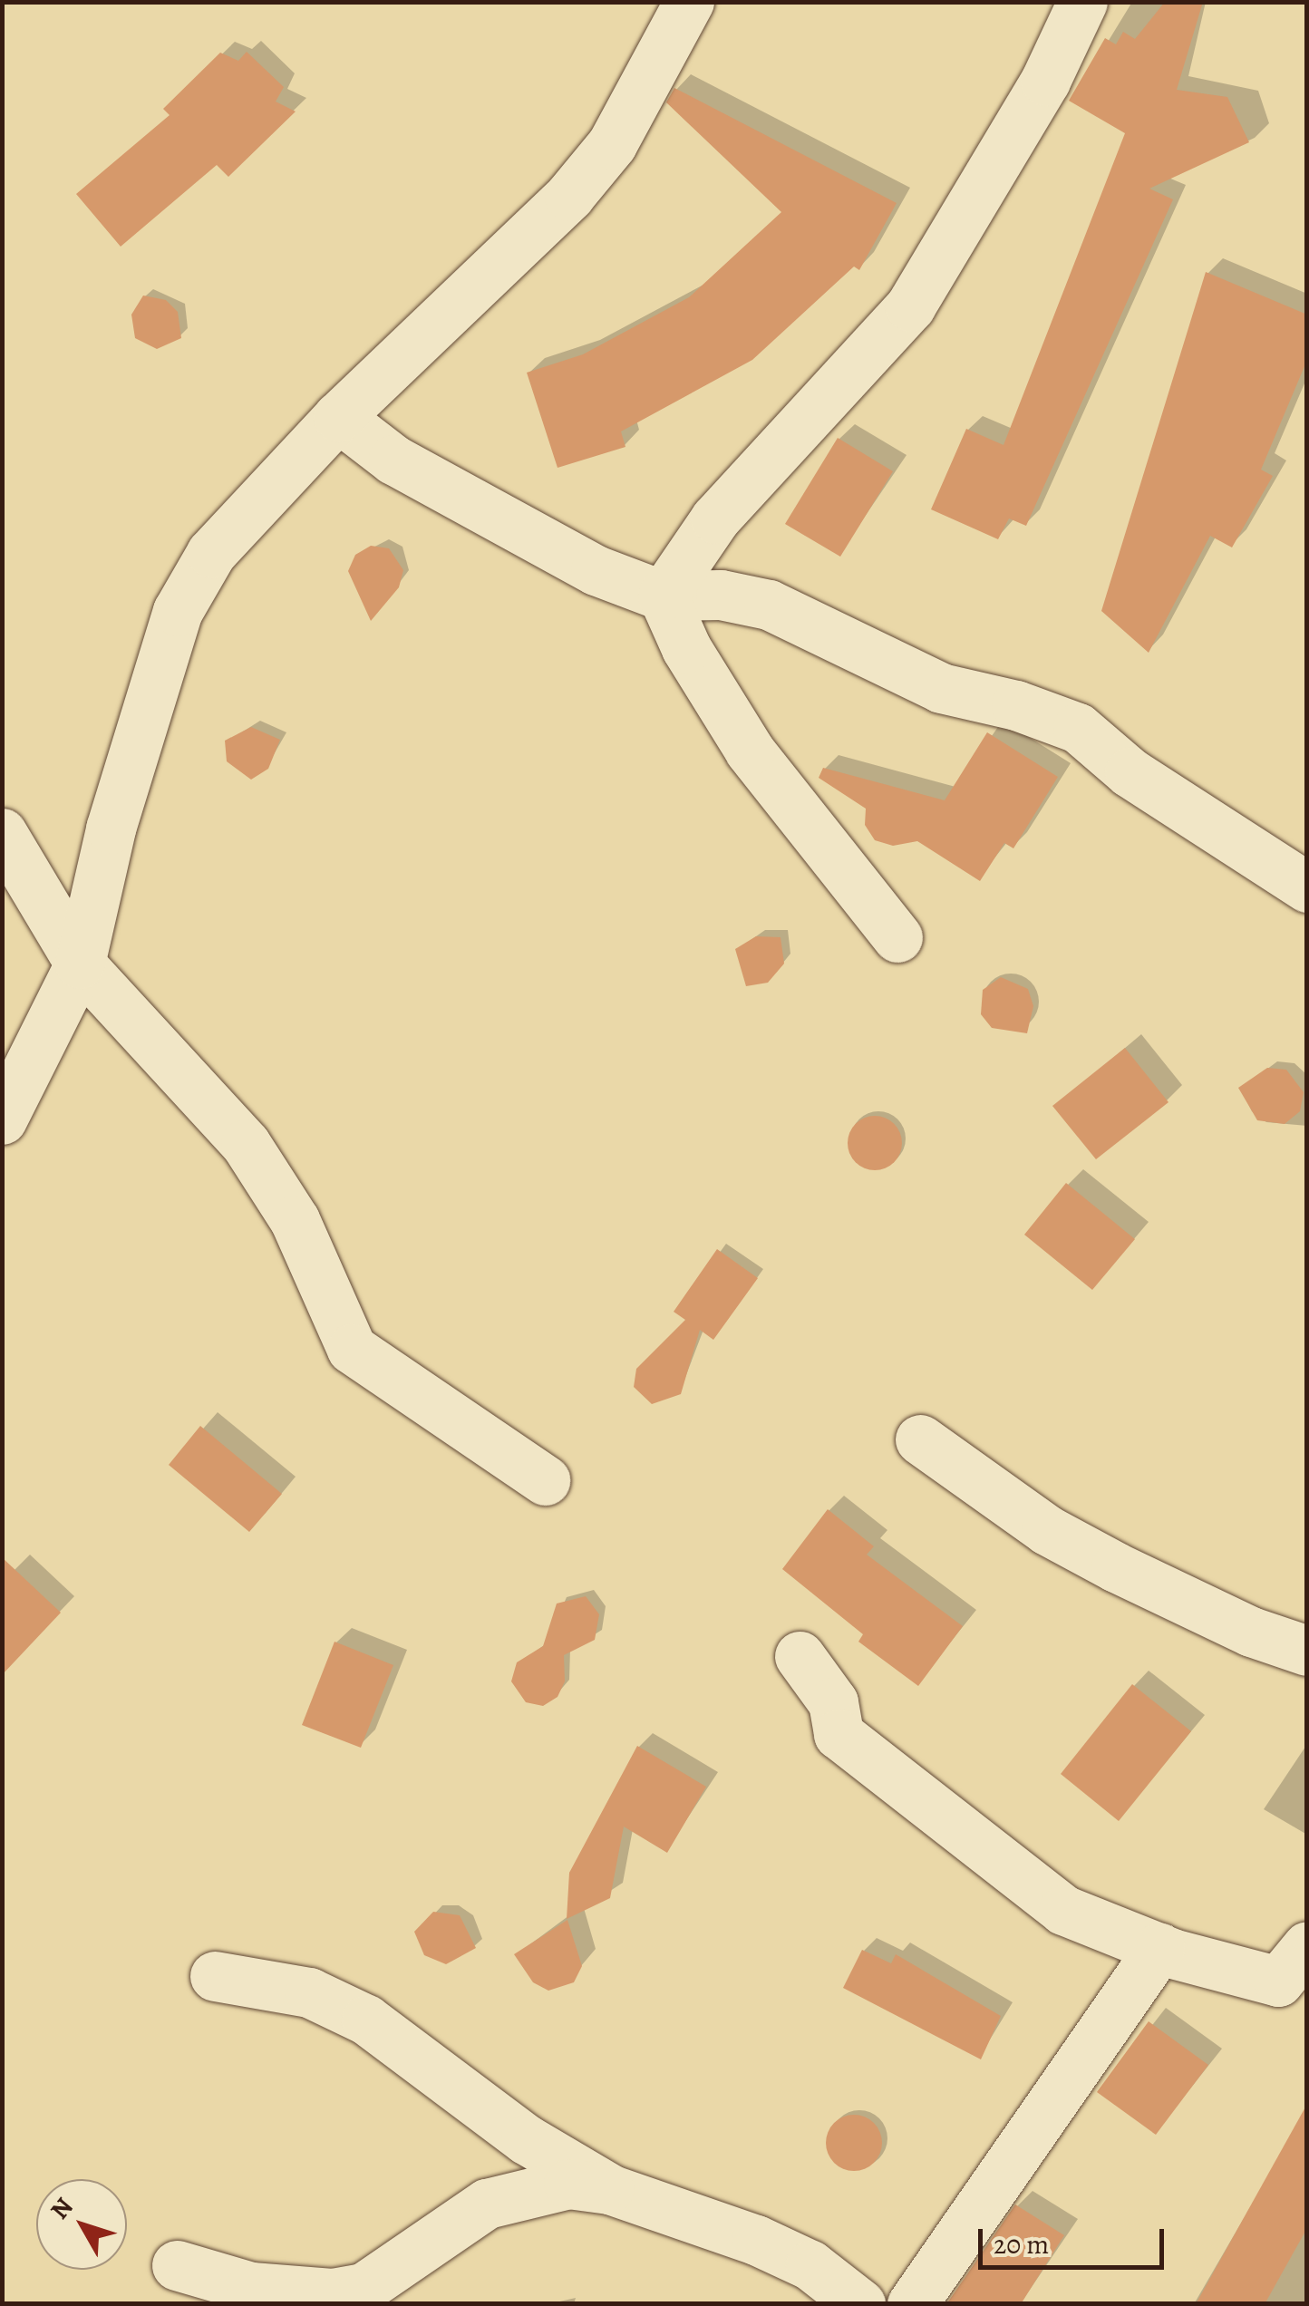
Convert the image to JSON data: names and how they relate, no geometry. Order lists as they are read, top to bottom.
{
  "scale_bar": "20 m",
  "north": "top left"
}
